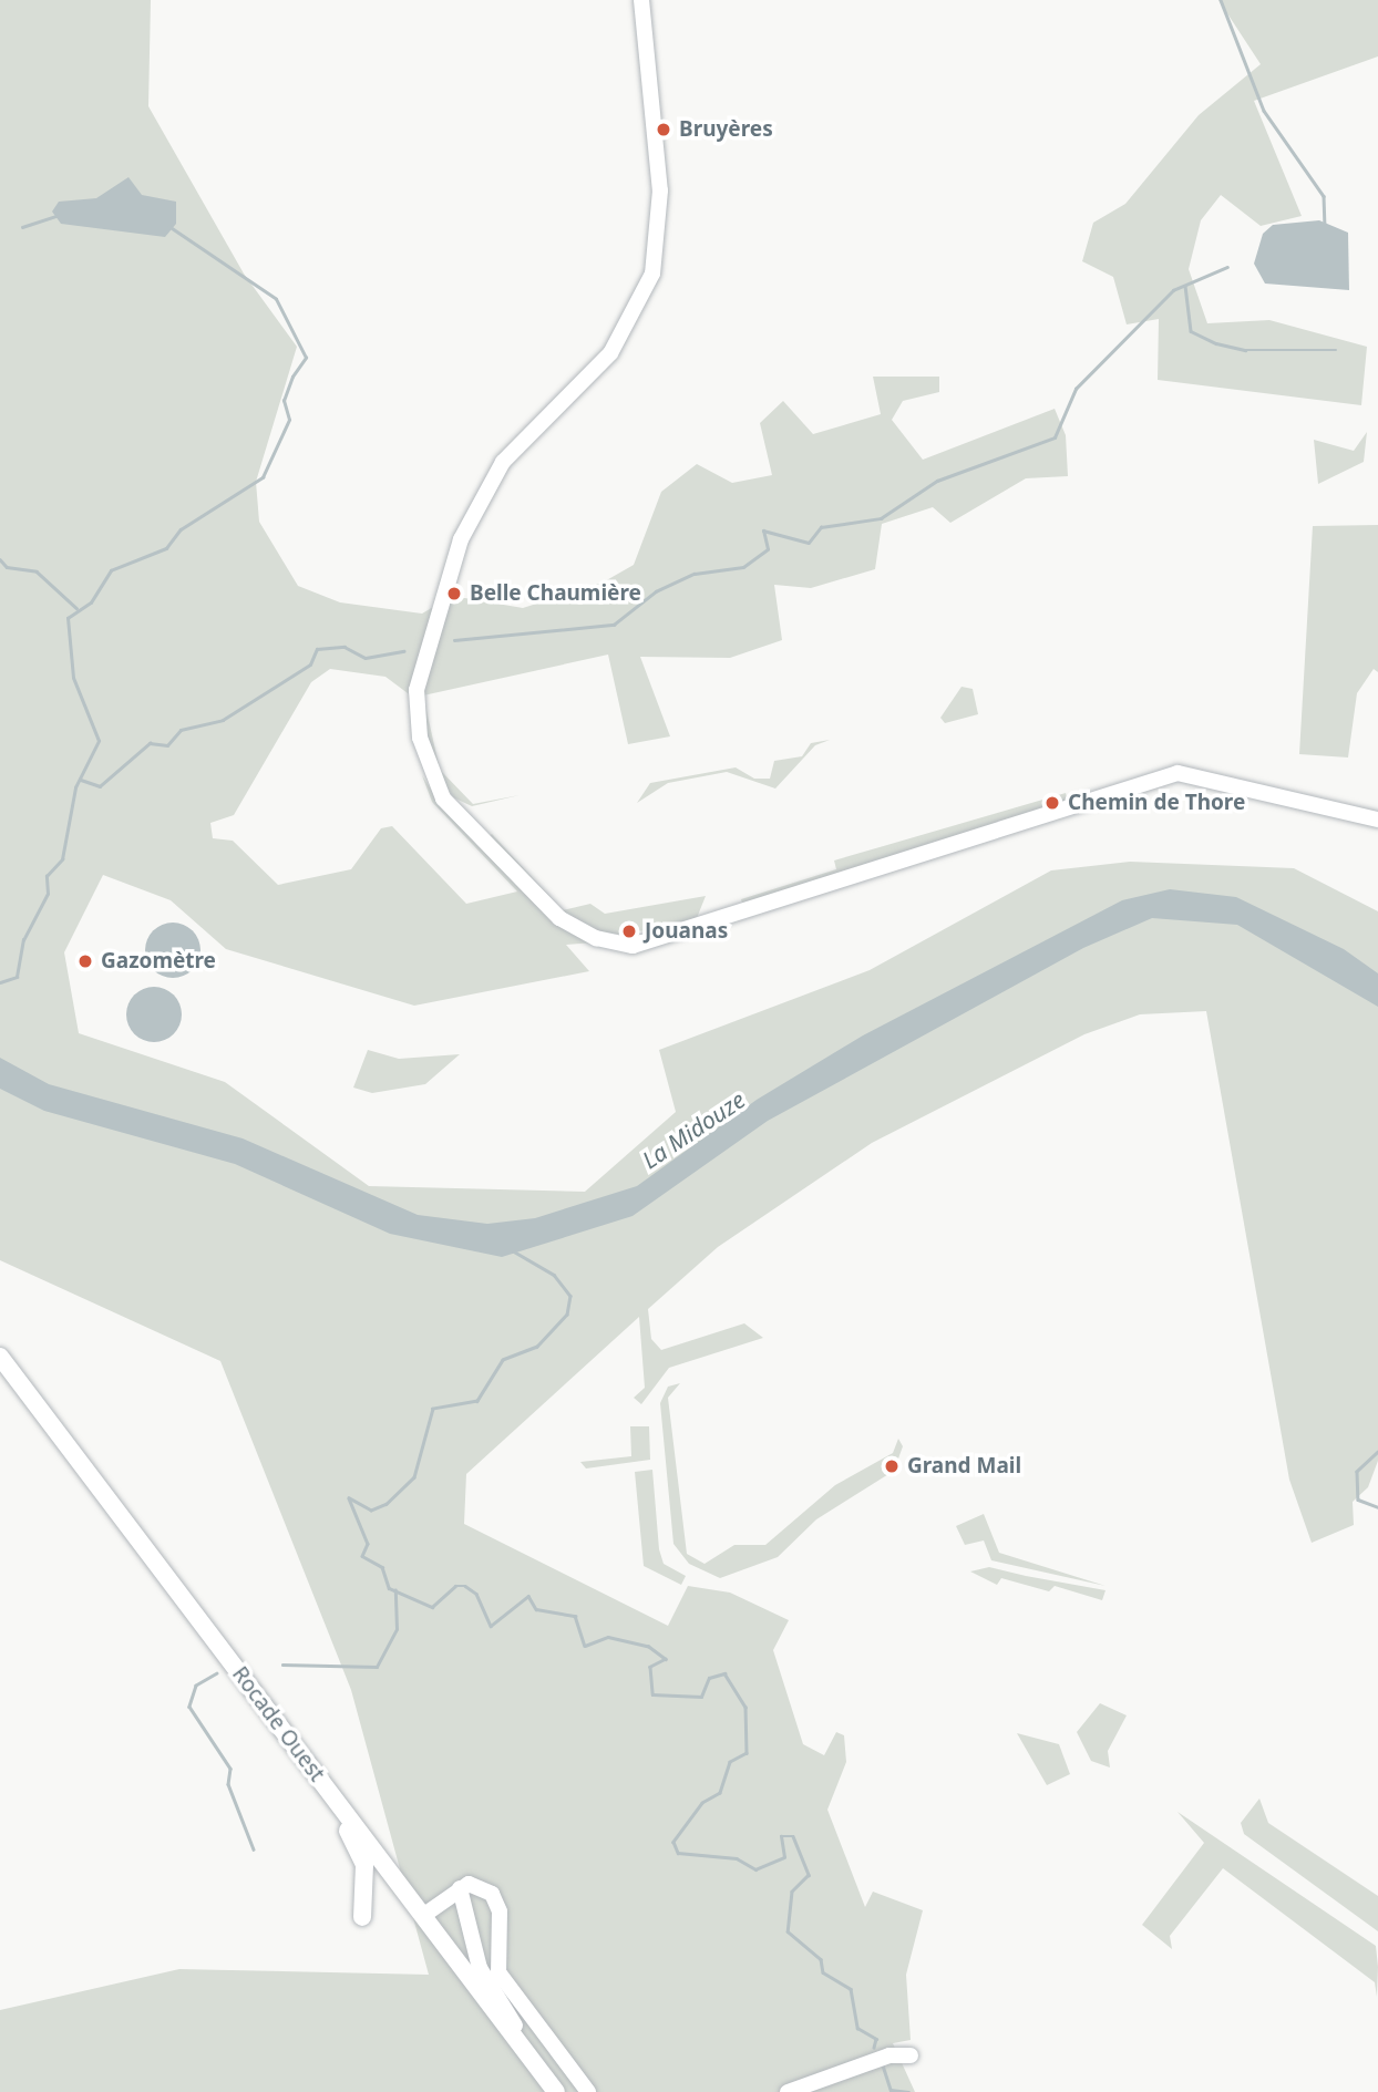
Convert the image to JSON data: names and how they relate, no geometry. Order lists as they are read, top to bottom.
{
  "streets": {
    "main road": ["Rocade Ouest"]
  },
  "water": ["La Midouze"],
  "places": [
    "Bruyères",
    "Belle Chaumière",
    "Chemin de Thore",
    "Jouanas",
    "Gazomètre",
    "Grand Mail"
  ]
}
